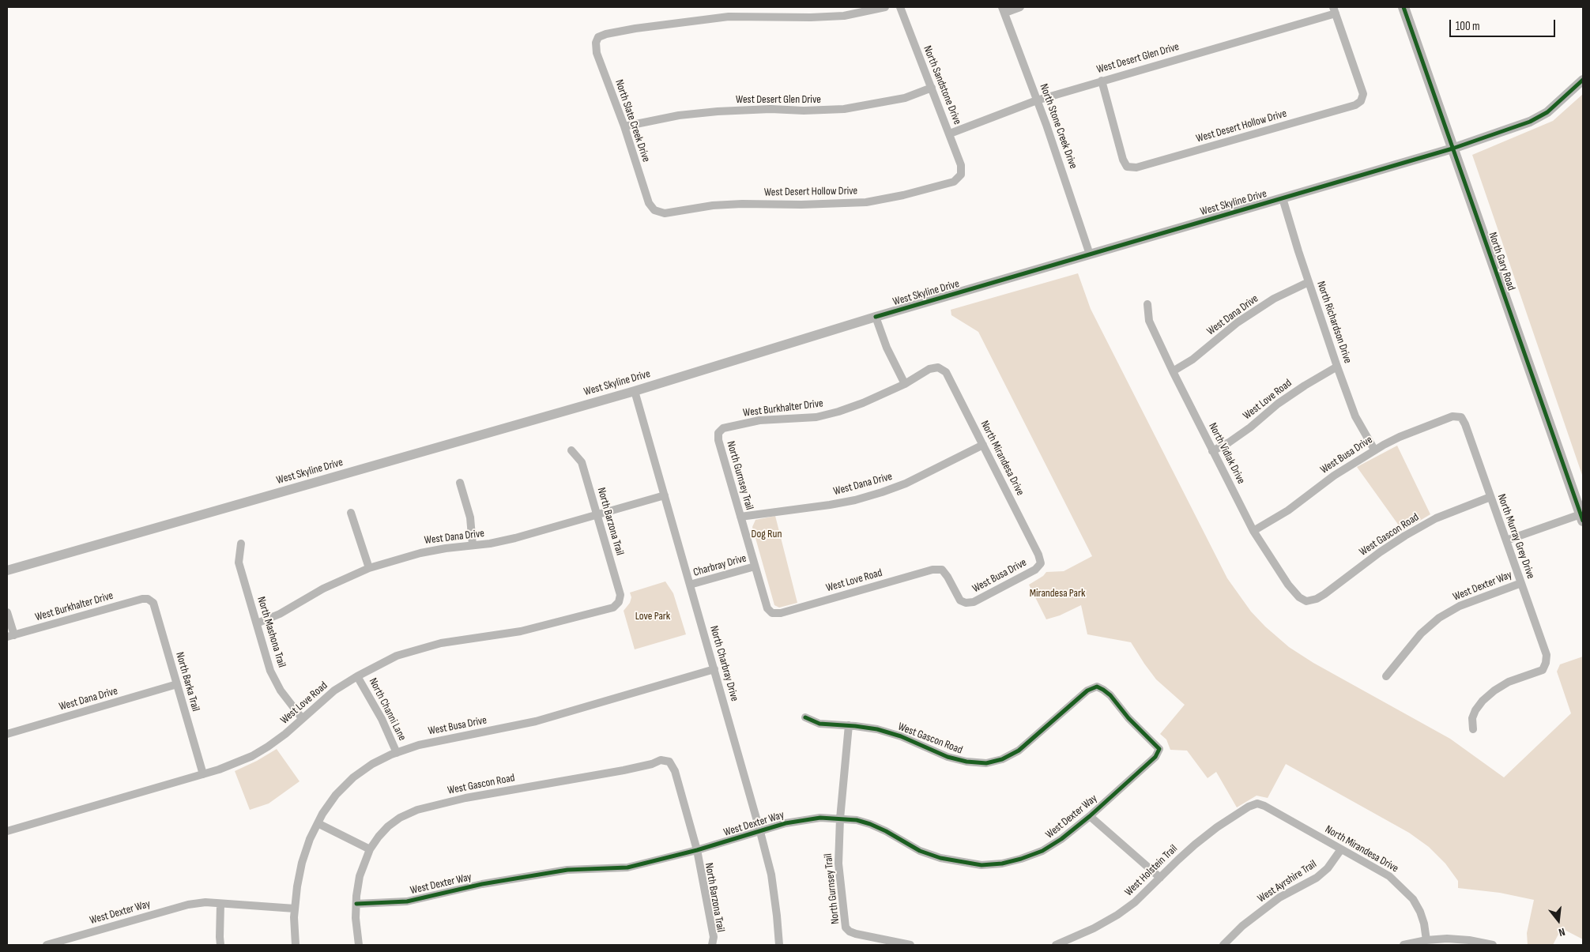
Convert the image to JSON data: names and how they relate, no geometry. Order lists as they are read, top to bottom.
{
  "streets": {
    "main road": ["North Gary Road"],
    "street": [
      "West Desert Glen Drive",
      "North Sandstone Drive",
      "North Slate Creek Drive",
      "North Stone Creek Drive",
      "West Desert Hollow Drive",
      "West Skyline Drive",
      "West Dana Drive",
      "North Richardson Drive",
      "West Love Road",
      "West Burkhalter Drive",
      "North Vidlak Drive",
      "West Busa Drive",
      "North Mirandesa Drive",
      "North Gurnsey Trail",
      "North Barzona Trail",
      "West Gascon Road",
      "North Murray Grey Drive",
      "Charbray Drive",
      "West Dexter Way",
      "North Mashona Trail",
      "North Charbray Drive",
      "North Barka Trail",
      "North Channi Lane",
      "West Holstein Trail",
      "West Ayrshire Trail"
    ]
  },
  "crossings": [
    ["West Desert Glen Drive", "North Sandstone Drive"],
    ["West Desert Glen Drive", "North Slate Creek Drive"],
    ["West Desert Glen Drive", "North Stone Creek Drive"],
    ["West Desert Glen Drive", "West Desert Hollow Drive"],
    ["North Sandstone Drive", "West Desert Hollow Drive"],
    ["North Slate Creek Drive", "West Desert Hollow Drive"],
    ["North Stone Creek Drive", "West Skyline Drive"],
    ["West Skyline Drive", "North Gary Road"],
    ["West Skyline Drive", "North Richardson Drive"],
    ["West Skyline Drive", "North Charbray Drive"],
    ["West Dana Drive", "North Richardson Drive"],
    ["West Dana Drive", "North Vidlak Drive"],
    ["West Dana Drive", "North Mirandesa Drive"],
    ["West Dana Drive", "North Gurnsey Trail"],
    ["West Dana Drive", "North Barzona Trail"],
    ["West Dana Drive", "North Mashona Trail"],
    ["West Dana Drive", "North Charbray Drive"],
    ["West Dana Drive", "North Barka Trail"],
    ["North Richardson Drive", "West Love Road"],
    ["North Richardson Drive", "West Busa Drive"],
    ["West Love Road", "North Vidlak Drive"],
    ["West Love Road", "West Busa Drive"],
    ["West Love Road", "North Gurnsey Trail"],
    ["West Love Road", "North Barzona Trail"],
    ["West Love Road", "North Mashona Trail"],
    ["West Love Road", "North Barka Trail"],
    ["West Love Road", "North Channi Lane"],
    ["West Burkhalter Drive", "North Mirandesa Drive"],
    ["West Burkhalter Drive", "North Gurnsey Trail"],
    ["West Burkhalter Drive", "North Barka Trail"],
    ["North Vidlak Drive", "West Busa Drive"],
    ["North Vidlak Drive", "West Gascon Road"],
    ["West Busa Drive", "North Mirandesa Drive"],
    ["West Busa Drive", "North Murray Grey Drive"],
    ["West Busa Drive", "West Dexter Way"],
    ["West Busa Drive", "North Charbray Drive"],
    ["West Busa Drive", "North Channi Lane"],
    ["North Mirandesa Drive", "West Holstein Trail"],
    ["North Mirandesa Drive", "West Ayrshire Trail"],
    ["North Gurnsey Trail", "West Gascon Road"],
    ["North Gurnsey Trail", "Charbray Drive"],
    ["North Gurnsey Trail", "West Dexter Way"],
    ["North Barzona Trail", "West Gascon Road"],
    ["North Barzona Trail", "West Dexter Way"],
    ["West Gascon Road", "North Murray Grey Drive"],
    ["West Gascon Road", "West Dexter Way"],
    ["North Murray Grey Drive", "West Dexter Way"],
    ["Charbray Drive", "North Charbray Drive"],
    ["West Dexter Way", "North Charbray Drive"]
  ],
  "parks": ["Dog Run", "Mirandesa Park", "Love Park"],
  "scale_bar": "100 m",
  "north": "bottom"
}
